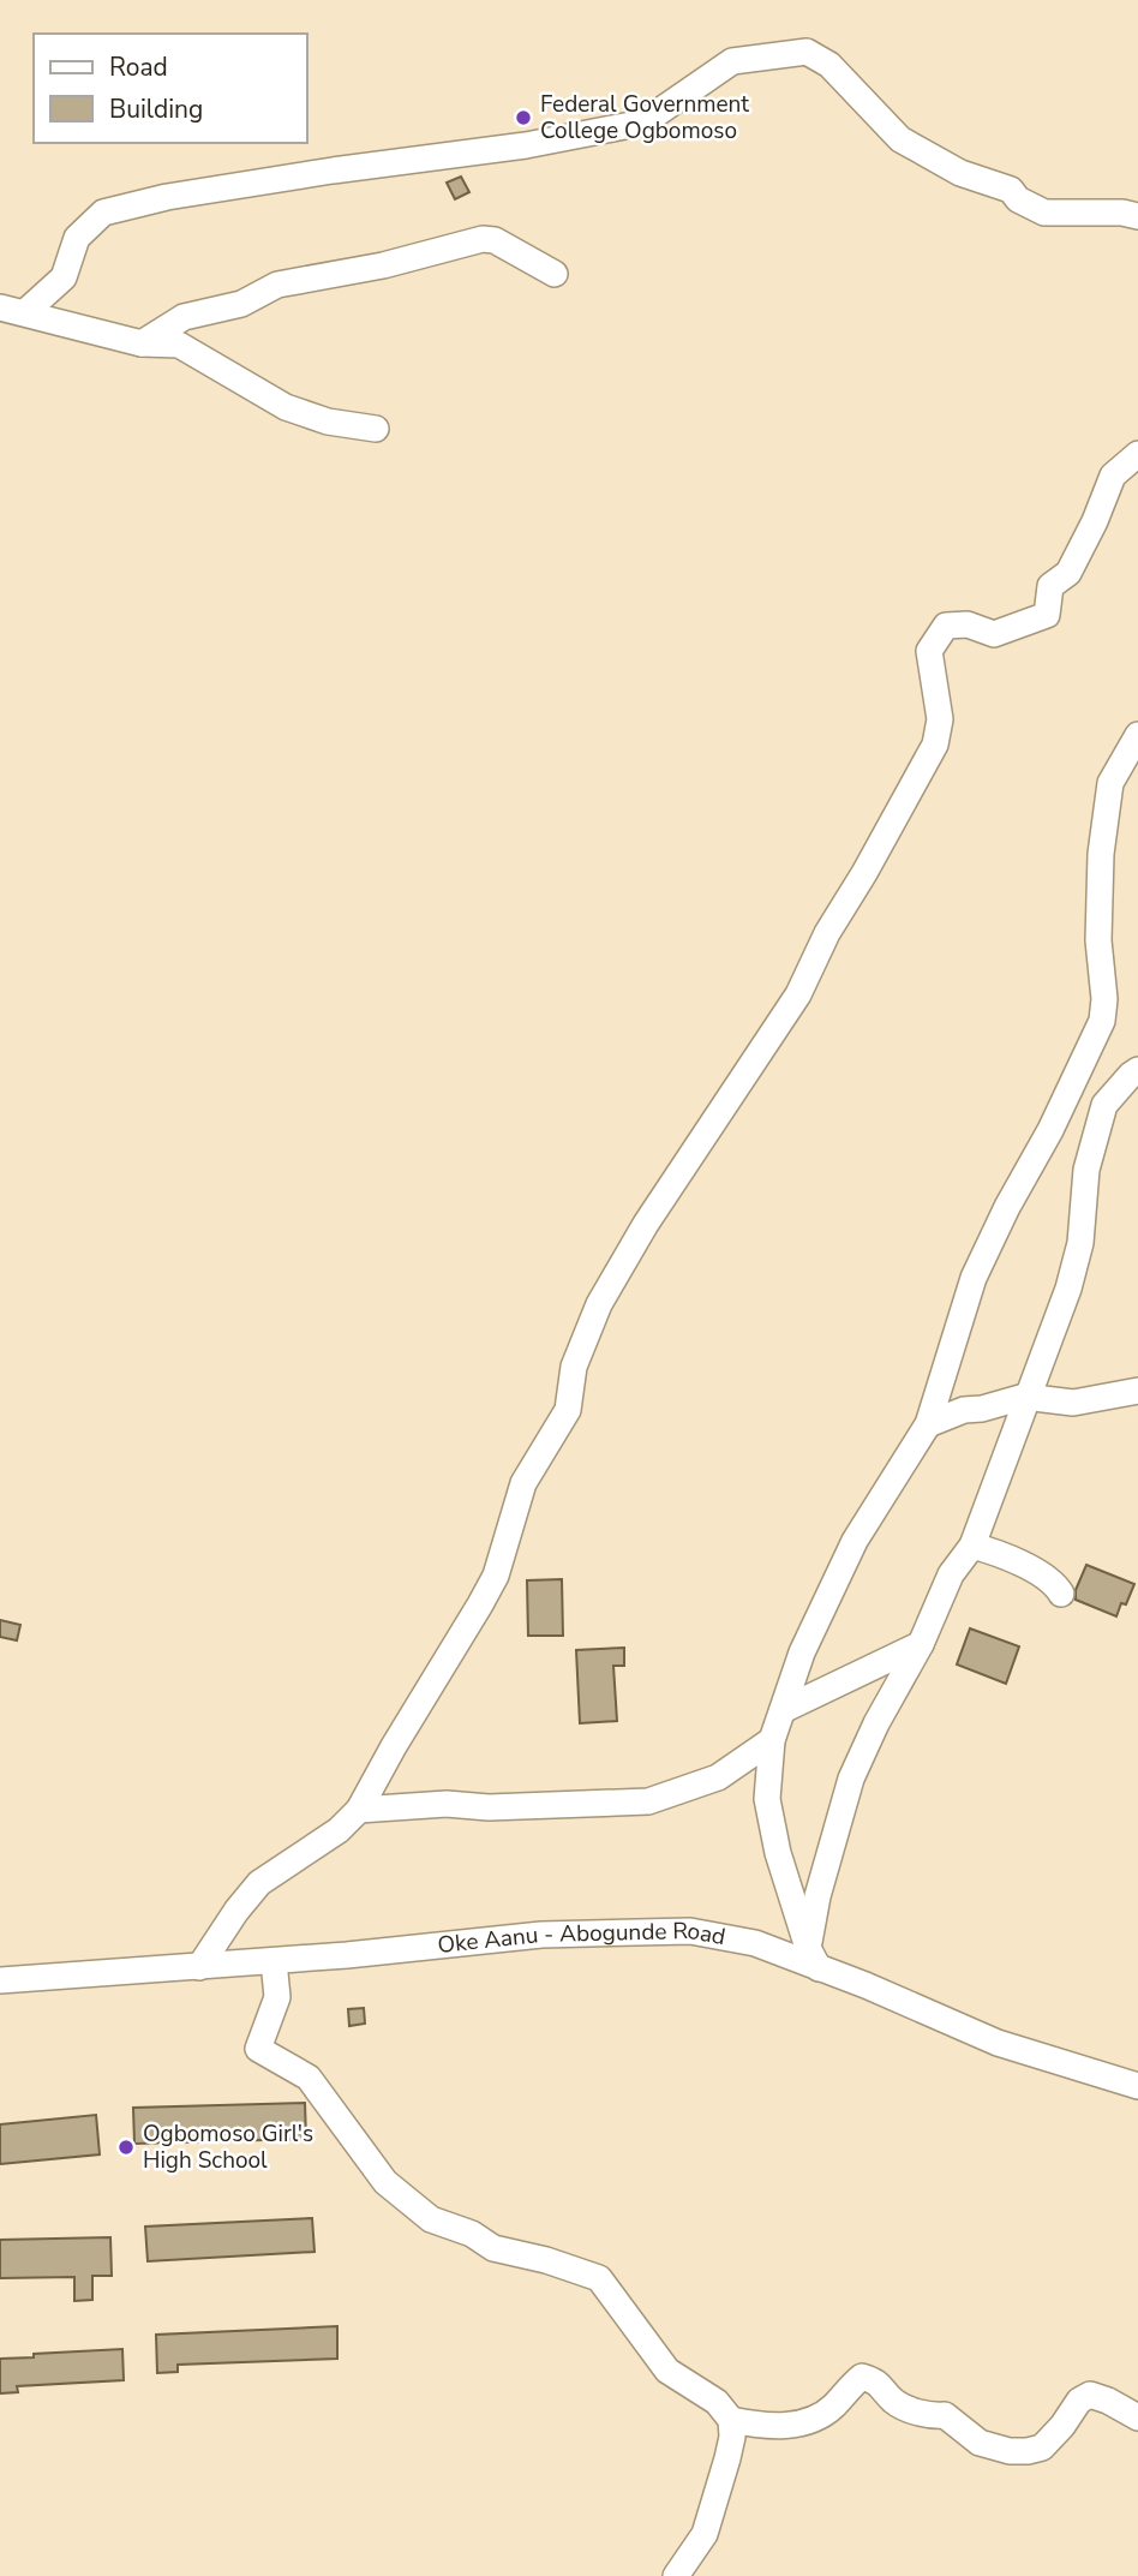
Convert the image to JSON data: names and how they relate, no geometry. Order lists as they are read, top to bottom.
{
  "streets": {
    "street": ["Oke Aanu - Abogunde Road"]
  },
  "places": ["Federal Government College Ogbomoso", "Ogbomoso Girl's High School"],
  "legend": ["Road", "Building"]
}
